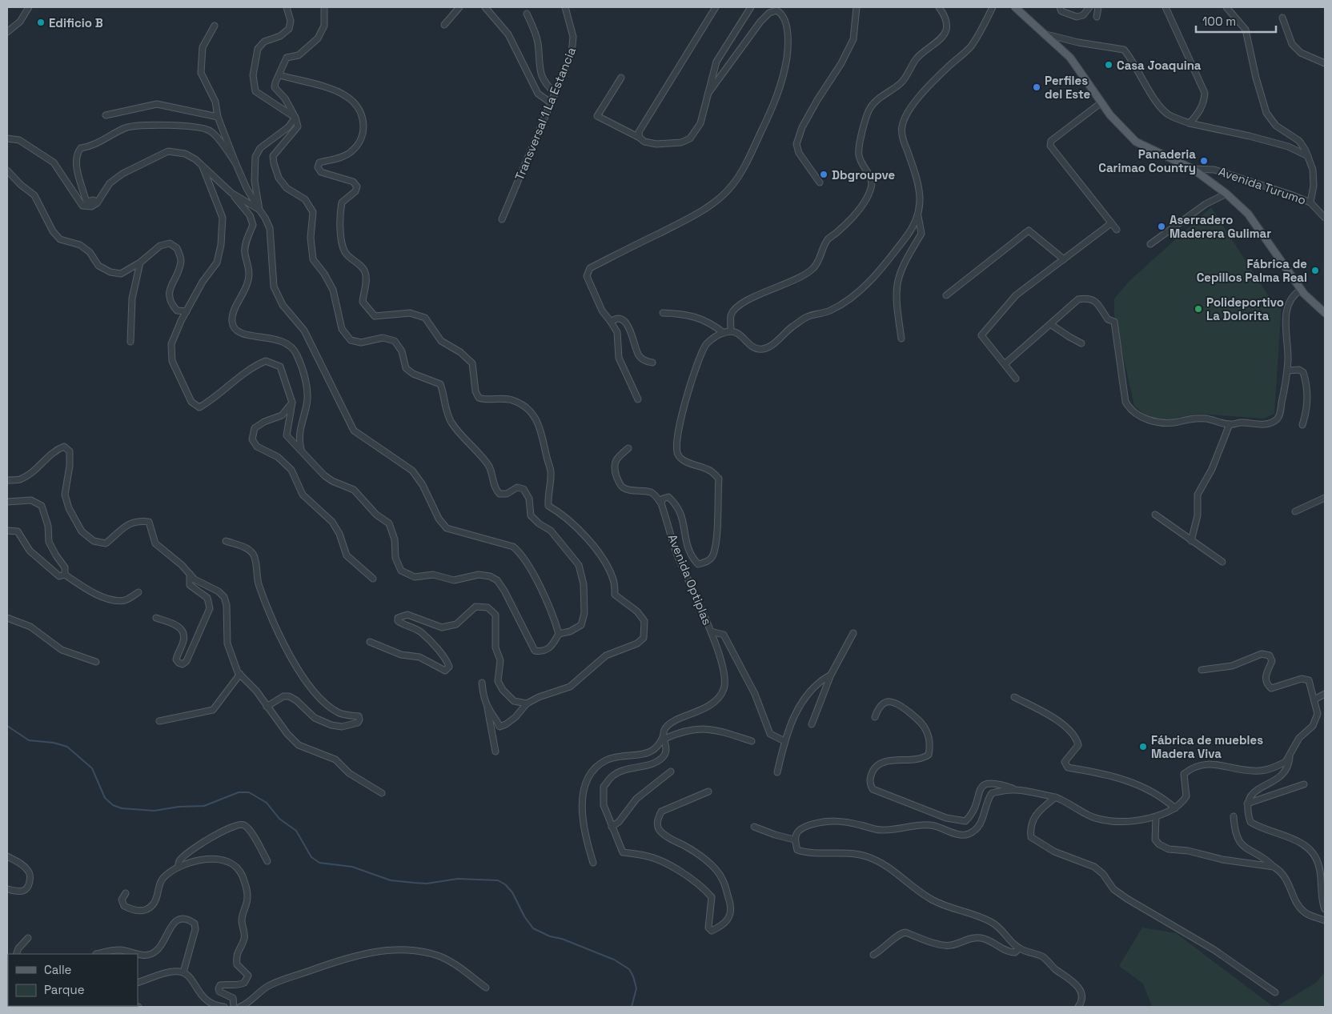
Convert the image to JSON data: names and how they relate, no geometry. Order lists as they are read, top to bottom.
{
  "streets": {
    "street": ["Transversal 1 La Estancia", "Avenida Turumo", "Avenida Optiplas"]
  },
  "places": [
    "Edificio B",
    "Casa Joaquina",
    "Perfiles del Este",
    "Panaderia Carimao Country",
    "Dbgroupve",
    "Aserradero Maderera Gulimar",
    "Fábrica de Cepillos Palma Real",
    "Polideportivo La Dolorita",
    "Fábrica de muebles Madera Viva"
  ],
  "legend": ["Calle", "Parque"],
  "scale_bar": "100 m"
}
